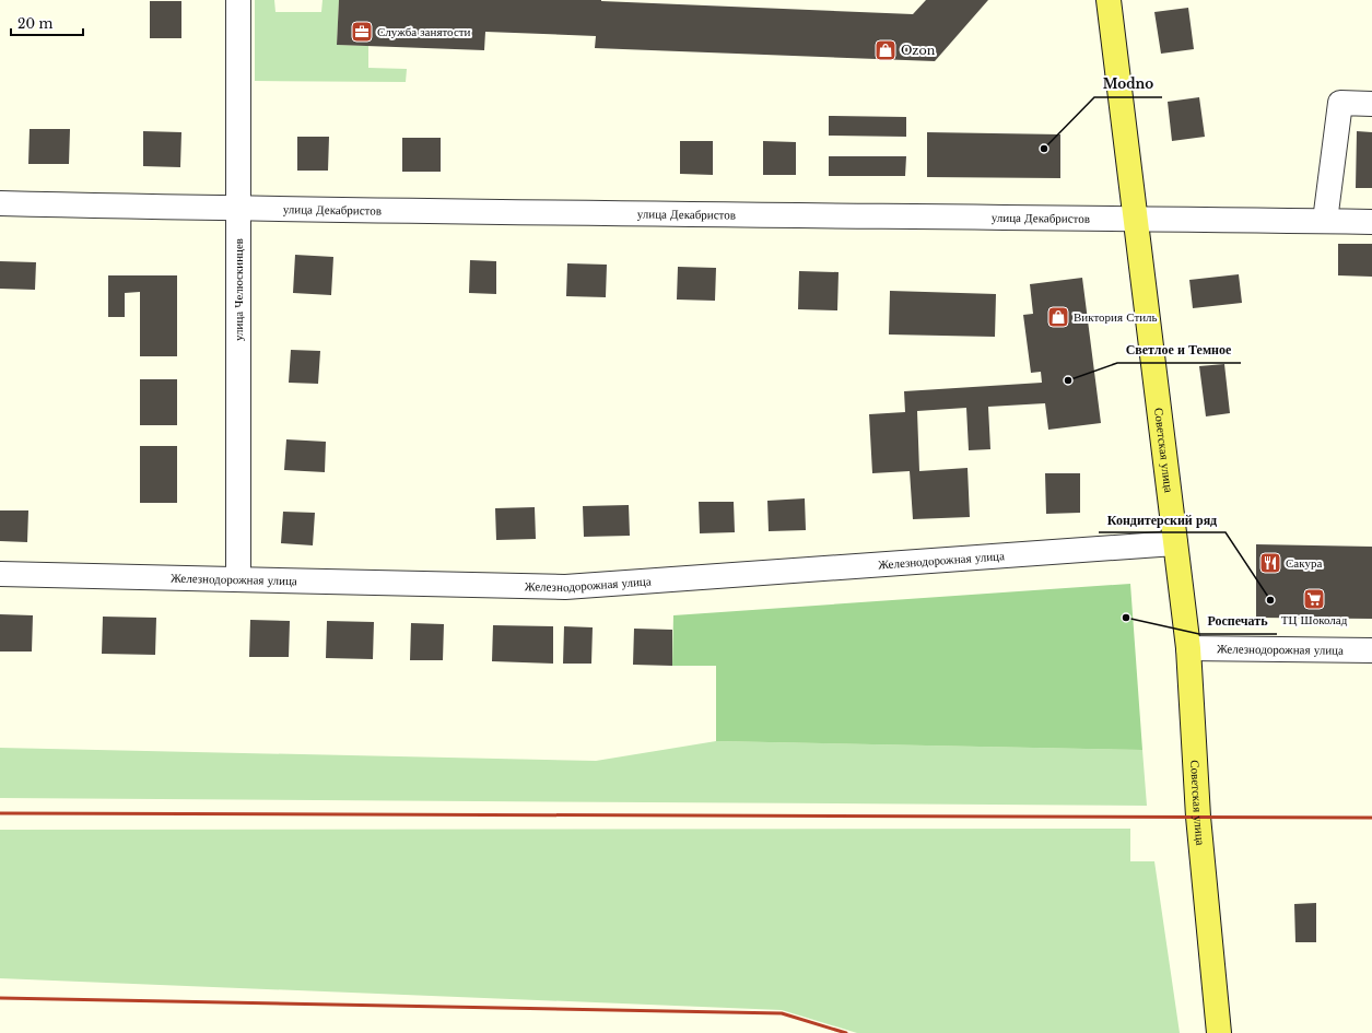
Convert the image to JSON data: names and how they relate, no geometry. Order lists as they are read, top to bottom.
{
  "streets": {
    "main road": ["Советская улица"],
    "street": ["улица Декабристов", "улица Челюскинцев", "Железнодорожная улица"]
  },
  "crossings": [
    ["улица Декабристов", "улица Челюскинцев"],
    ["улица Декабристов", "Советская улица"],
    ["улица Челюскинцев", "Железнодорожная улица"],
    ["Советская улица", "Железнодорожная улица"]
  ],
  "places": {
    "office": ["Служба занятости"],
    "shop": ["Ozon", "Виктория Стиль"],
    "other": [
      "Modno",
      "Светлое и Темное",
      "Кондитерский ряд",
      "Роспечать"
    ],
    "restaurant": ["Сакура"],
    "supermarket": ["ТЦ Шоколад"]
  },
  "scale_bar": "20 m"
}
